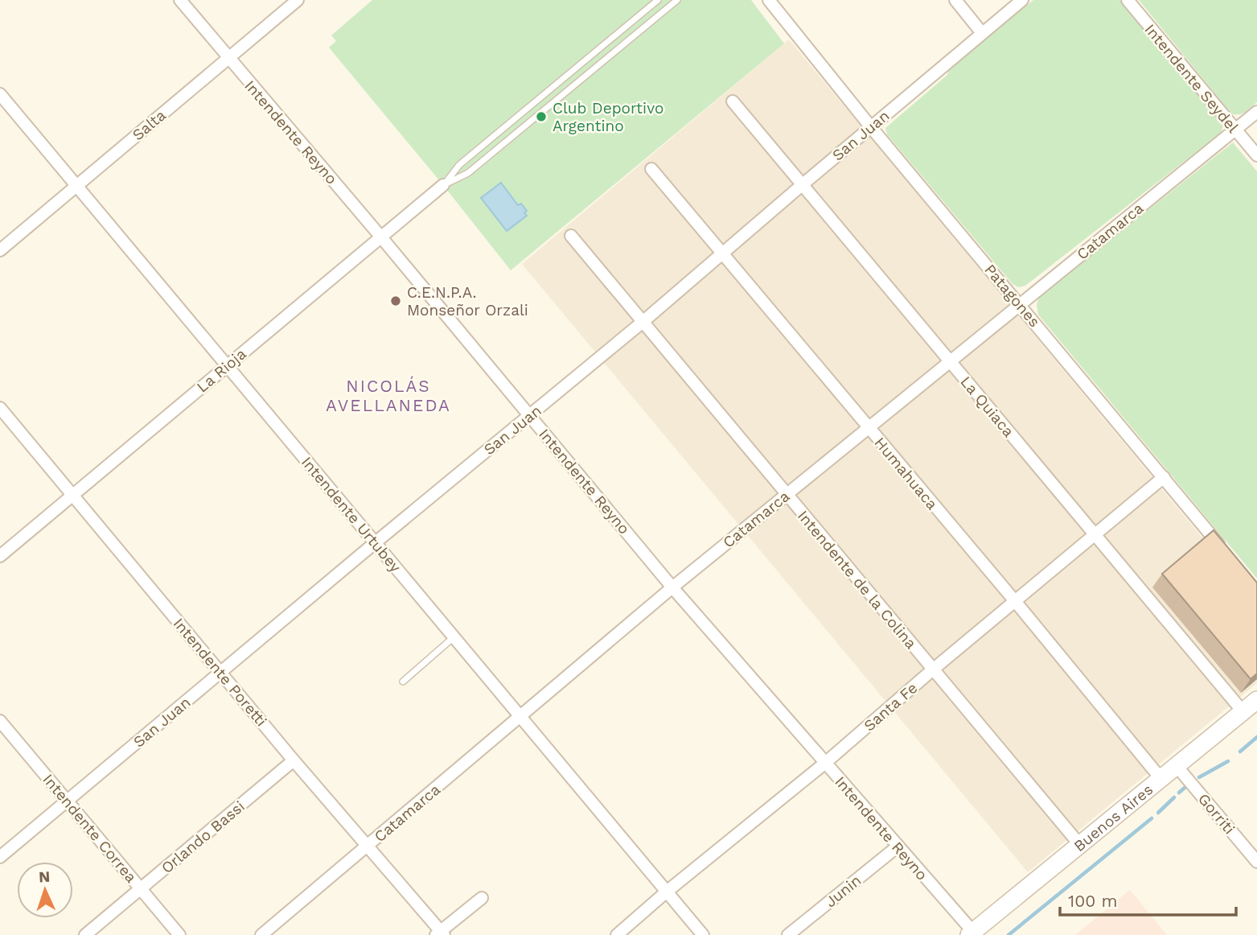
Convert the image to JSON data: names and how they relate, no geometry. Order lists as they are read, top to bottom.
{
  "streets": {
    "main road": ["Buenos Aires"],
    "street": [
      "Intendente Seydel",
      "Salta",
      "Intendente Reyno",
      "San Juan",
      "Catamarca",
      "Patagones",
      "La Rioja",
      "La Quiaca",
      "Humahuaca",
      "Intendente Urtubey",
      "Intendente de la Colina",
      "Intendente Poretti",
      "Santa Fe",
      "Gorriti",
      "Intendente Correa",
      "Orlando Bassi",
      "Junin"
    ]
  },
  "crossings": [
    ["Intendente Seydel", "Catamarca"],
    ["Salta", "Intendente Reyno"],
    ["Salta", "Intendente Urtubey"],
    ["Intendente Reyno", "San Juan"],
    ["Intendente Reyno", "Catamarca"],
    ["Intendente Reyno", "La Rioja"],
    ["Intendente Reyno", "Santa Fe"],
    ["Intendente Reyno", "Buenos Aires"],
    ["Intendente Reyno", "Junin"],
    ["San Juan", "Patagones"],
    ["San Juan", "La Quiaca"],
    ["San Juan", "Humahuaca"],
    ["San Juan", "Intendente Urtubey"],
    ["San Juan", "Intendente de la Colina"],
    ["San Juan", "Intendente Poretti"],
    ["San Juan", "Intendente Correa"],
    ["Catamarca", "Patagones"],
    ["Catamarca", "La Quiaca"],
    ["Catamarca", "Humahuaca"],
    ["Catamarca", "Intendente Urtubey"],
    ["Catamarca", "Intendente de la Colina"],
    ["Catamarca", "Intendente Poretti"],
    ["Patagones", "Santa Fe"],
    ["La Rioja", "Intendente Urtubey"],
    ["La Rioja", "Intendente Poretti"],
    ["La Quiaca", "Santa Fe"],
    ["La Quiaca", "Buenos Aires"],
    ["Humahuaca", "Santa Fe"],
    ["Humahuaca", "Buenos Aires"],
    ["Intendente Urtubey", "Santa Fe"],
    ["Intendente de la Colina", "Santa Fe"],
    ["Intendente de la Colina", "Buenos Aires"],
    ["Intendente Poretti", "Orlando Bassi"],
    ["Gorriti", "Buenos Aires"],
    ["Intendente Correa", "Orlando Bassi"]
  ],
  "districts": ["NICOLÁS AVELLANEDA"],
  "places": ["Club Deportivo Argentino", "C.E.N.P.A. Monseñor Orzali"],
  "scale_bar": "100 m",
  "north": "top"
}
